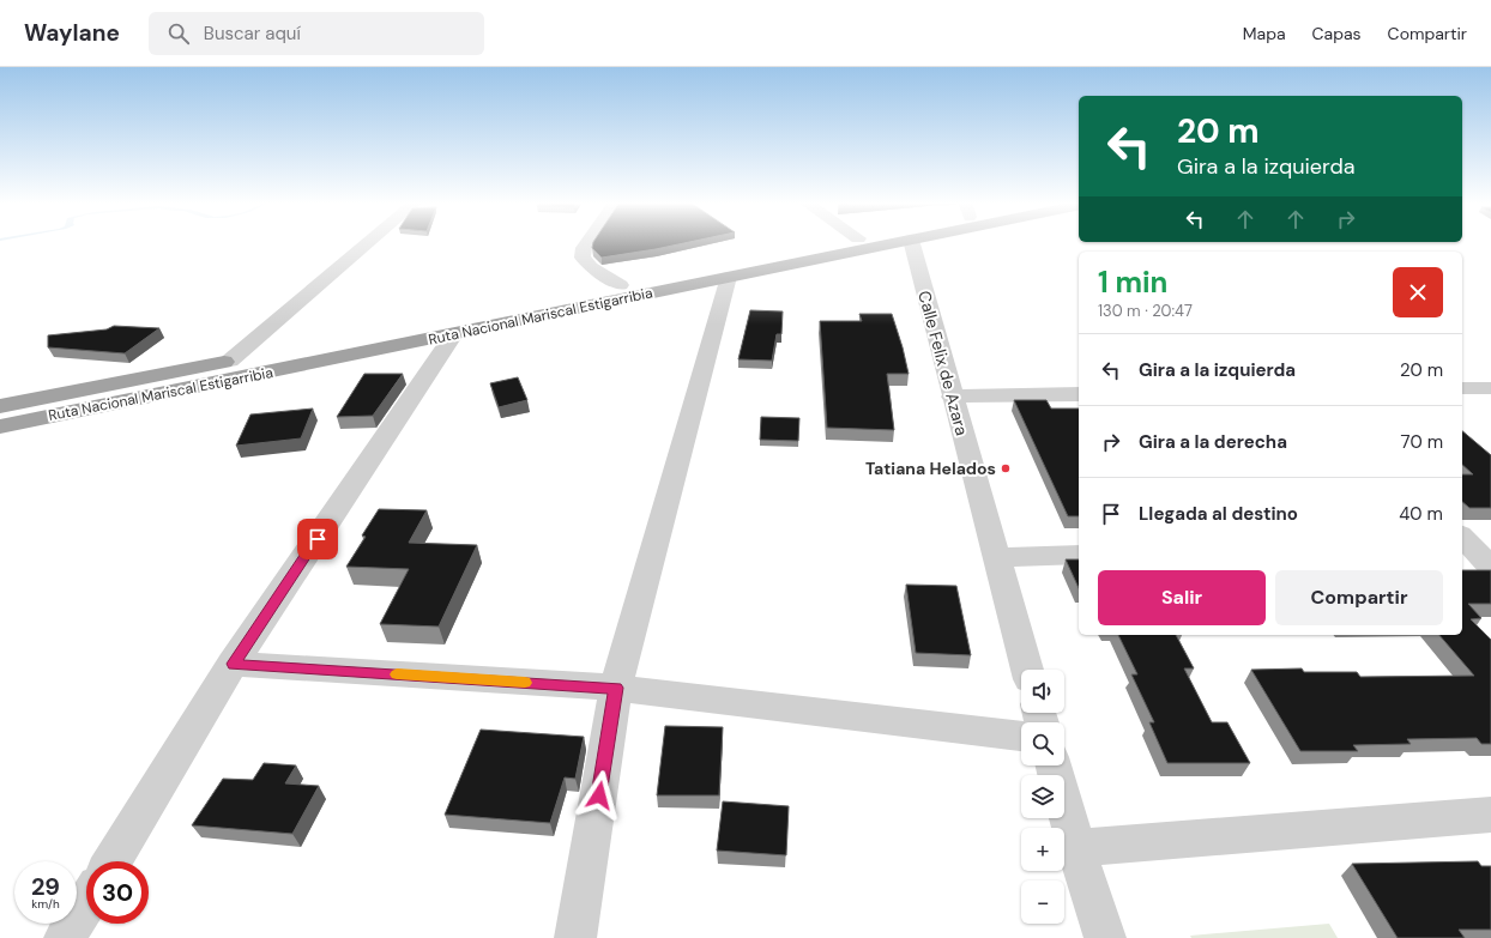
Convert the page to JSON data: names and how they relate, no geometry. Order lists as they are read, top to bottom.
{
  "streets": {
    "highway": ["Ruta Nacional Mariscal Estigarribia"],
    "street": ["Calle Felix de Azara"]
  },
  "places": ["Tatiana Helados"],
  "page": {
    "header": "Waylane",
    "search": "Buscar aquí",
    "nav": ["Mapa", "Capas", "Compartir"],
    "turn": ["20 m", "Gira a la izquierda"],
    "heading": ["1 min", "130 m · 20:47"],
    "list": [
      {
        "name": "Gira a la izquierda",
        "value": "20 m"
      },
      {
        "name": "Gira a la derecha",
        "value": "70 m"
      },
      {
        "name": "Llegada al destino",
        "value": "40 m"
      }
    ],
    "buttons": ["Salir", "Compartir"],
    "map_buttons": ["+", "−"],
    "speed": "29 km/h",
    "limit": "30"
  }
}
